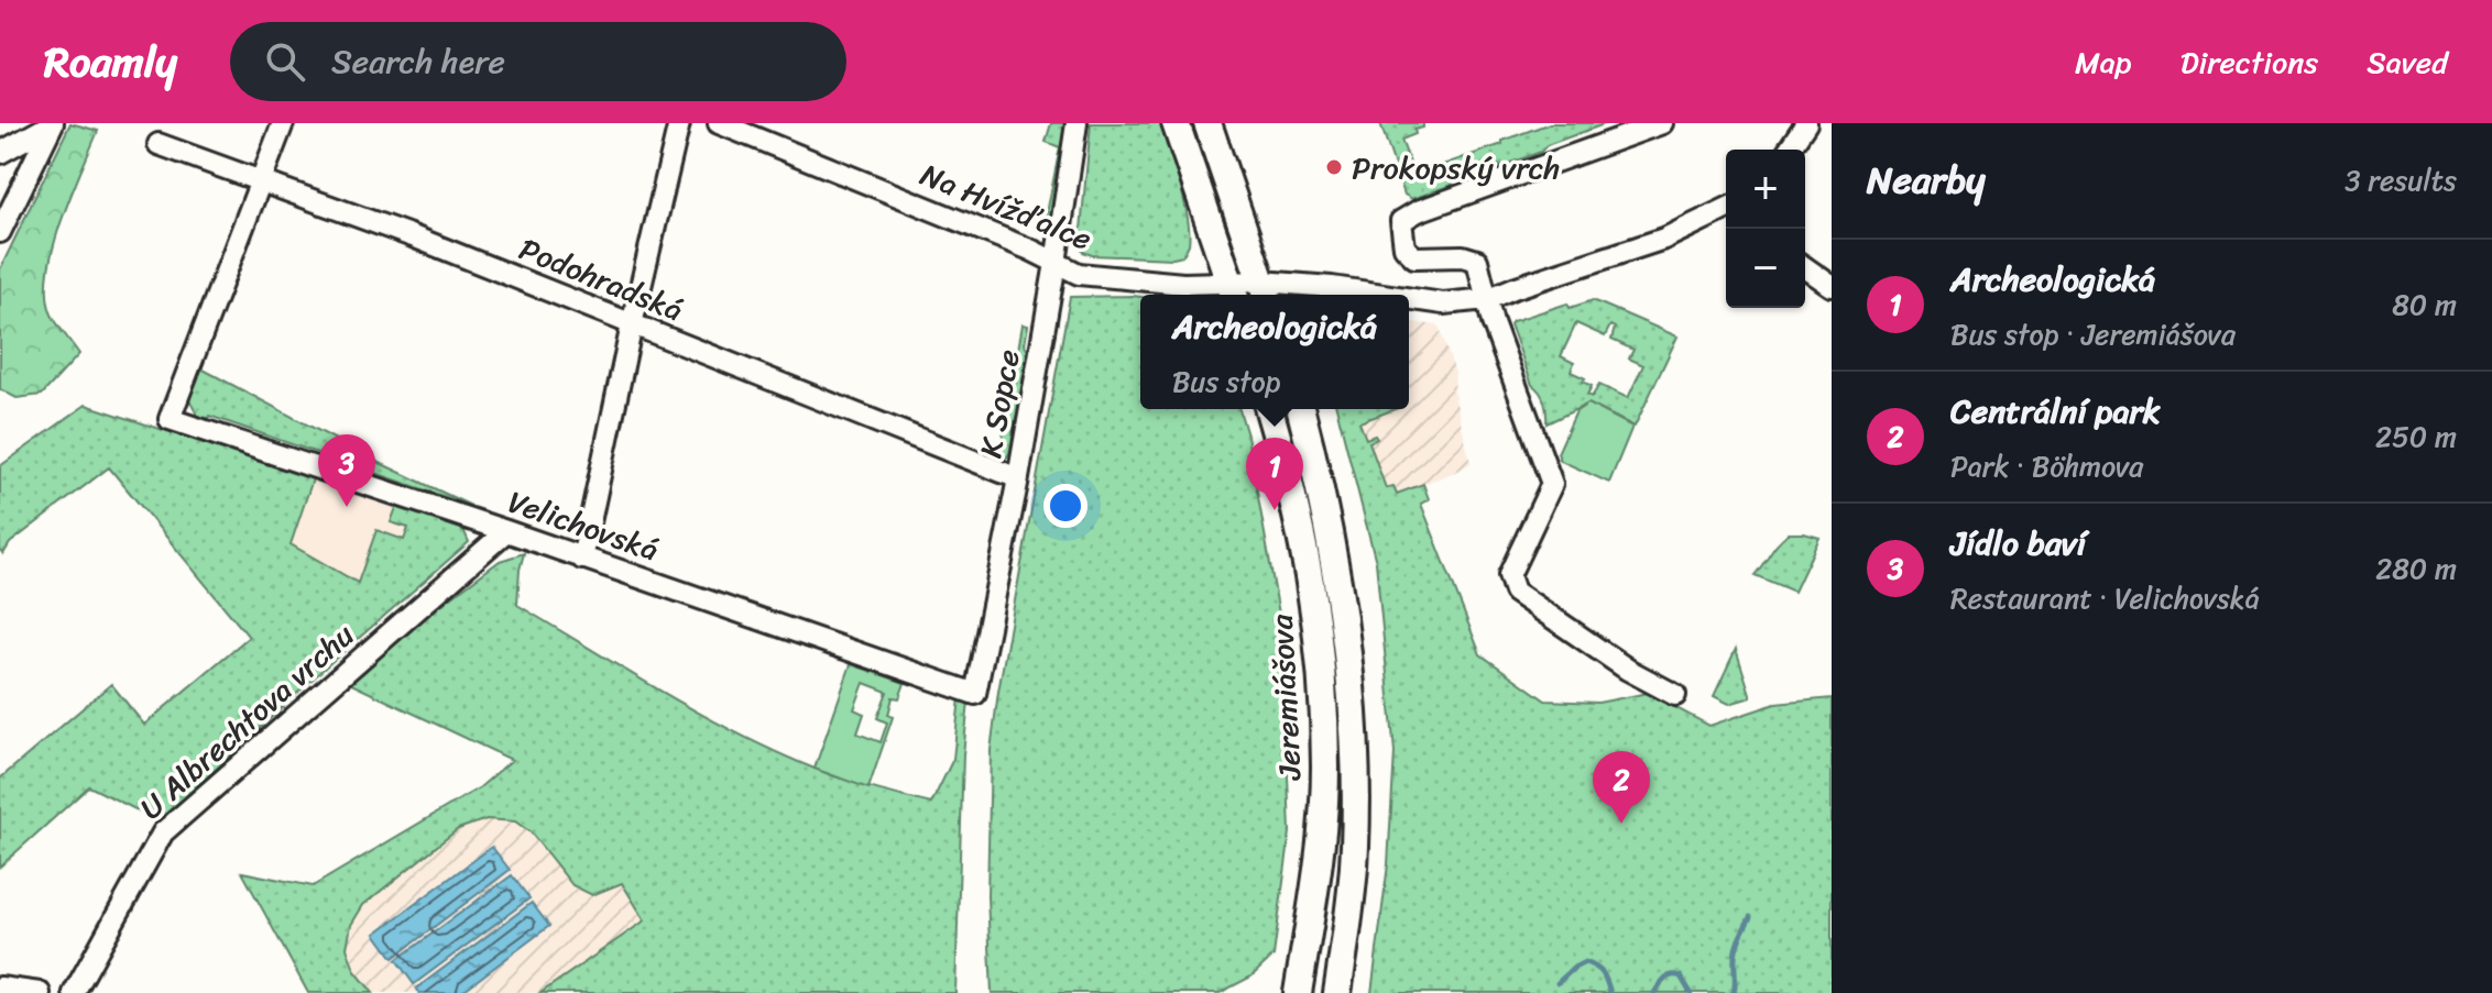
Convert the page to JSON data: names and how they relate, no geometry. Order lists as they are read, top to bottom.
{
  "streets": {
    "main road": ["Jeremiášova"],
    "street": [
      "Na Hvížďalce",
      "Podohradská",
      "K Sopce",
      "Velichovská",
      "U Albrechtova vrchu"
    ]
  },
  "crossings": [
    ["Na Hvížďalce", "K Sopce"],
    ["Podohradská", "K Sopce"],
    ["Podohradská", "Velichovská"],
    ["K Sopce", "Velichovská"],
    ["Velichovská", "U Albrechtova vrchu"]
  ],
  "places": ["Prokopský vrch"],
  "page": {
    "header": "Roamly",
    "search": "Search here",
    "nav": ["Map", "Directions", "Saved"],
    "heading": ["Nearby", "3 results"],
    "map_buttons": ["+", "−"],
    "list": [
      {
        "mark": "1",
        "name": "Archeologická",
        "note": "Bus stop · Jeremiášova",
        "value": "80 m"
      },
      {
        "mark": "2",
        "name": "Centrální park",
        "note": "Park · Böhmova",
        "value": "250 m"
      },
      {
        "mark": "3",
        "name": "Jídlo baví",
        "note": "Restaurant · Velichovská",
        "value": "280 m"
      }
    ],
    "popup": ["Archeologická", "Bus stop"],
    "pins": ["3", "1", "2"]
  }
}
